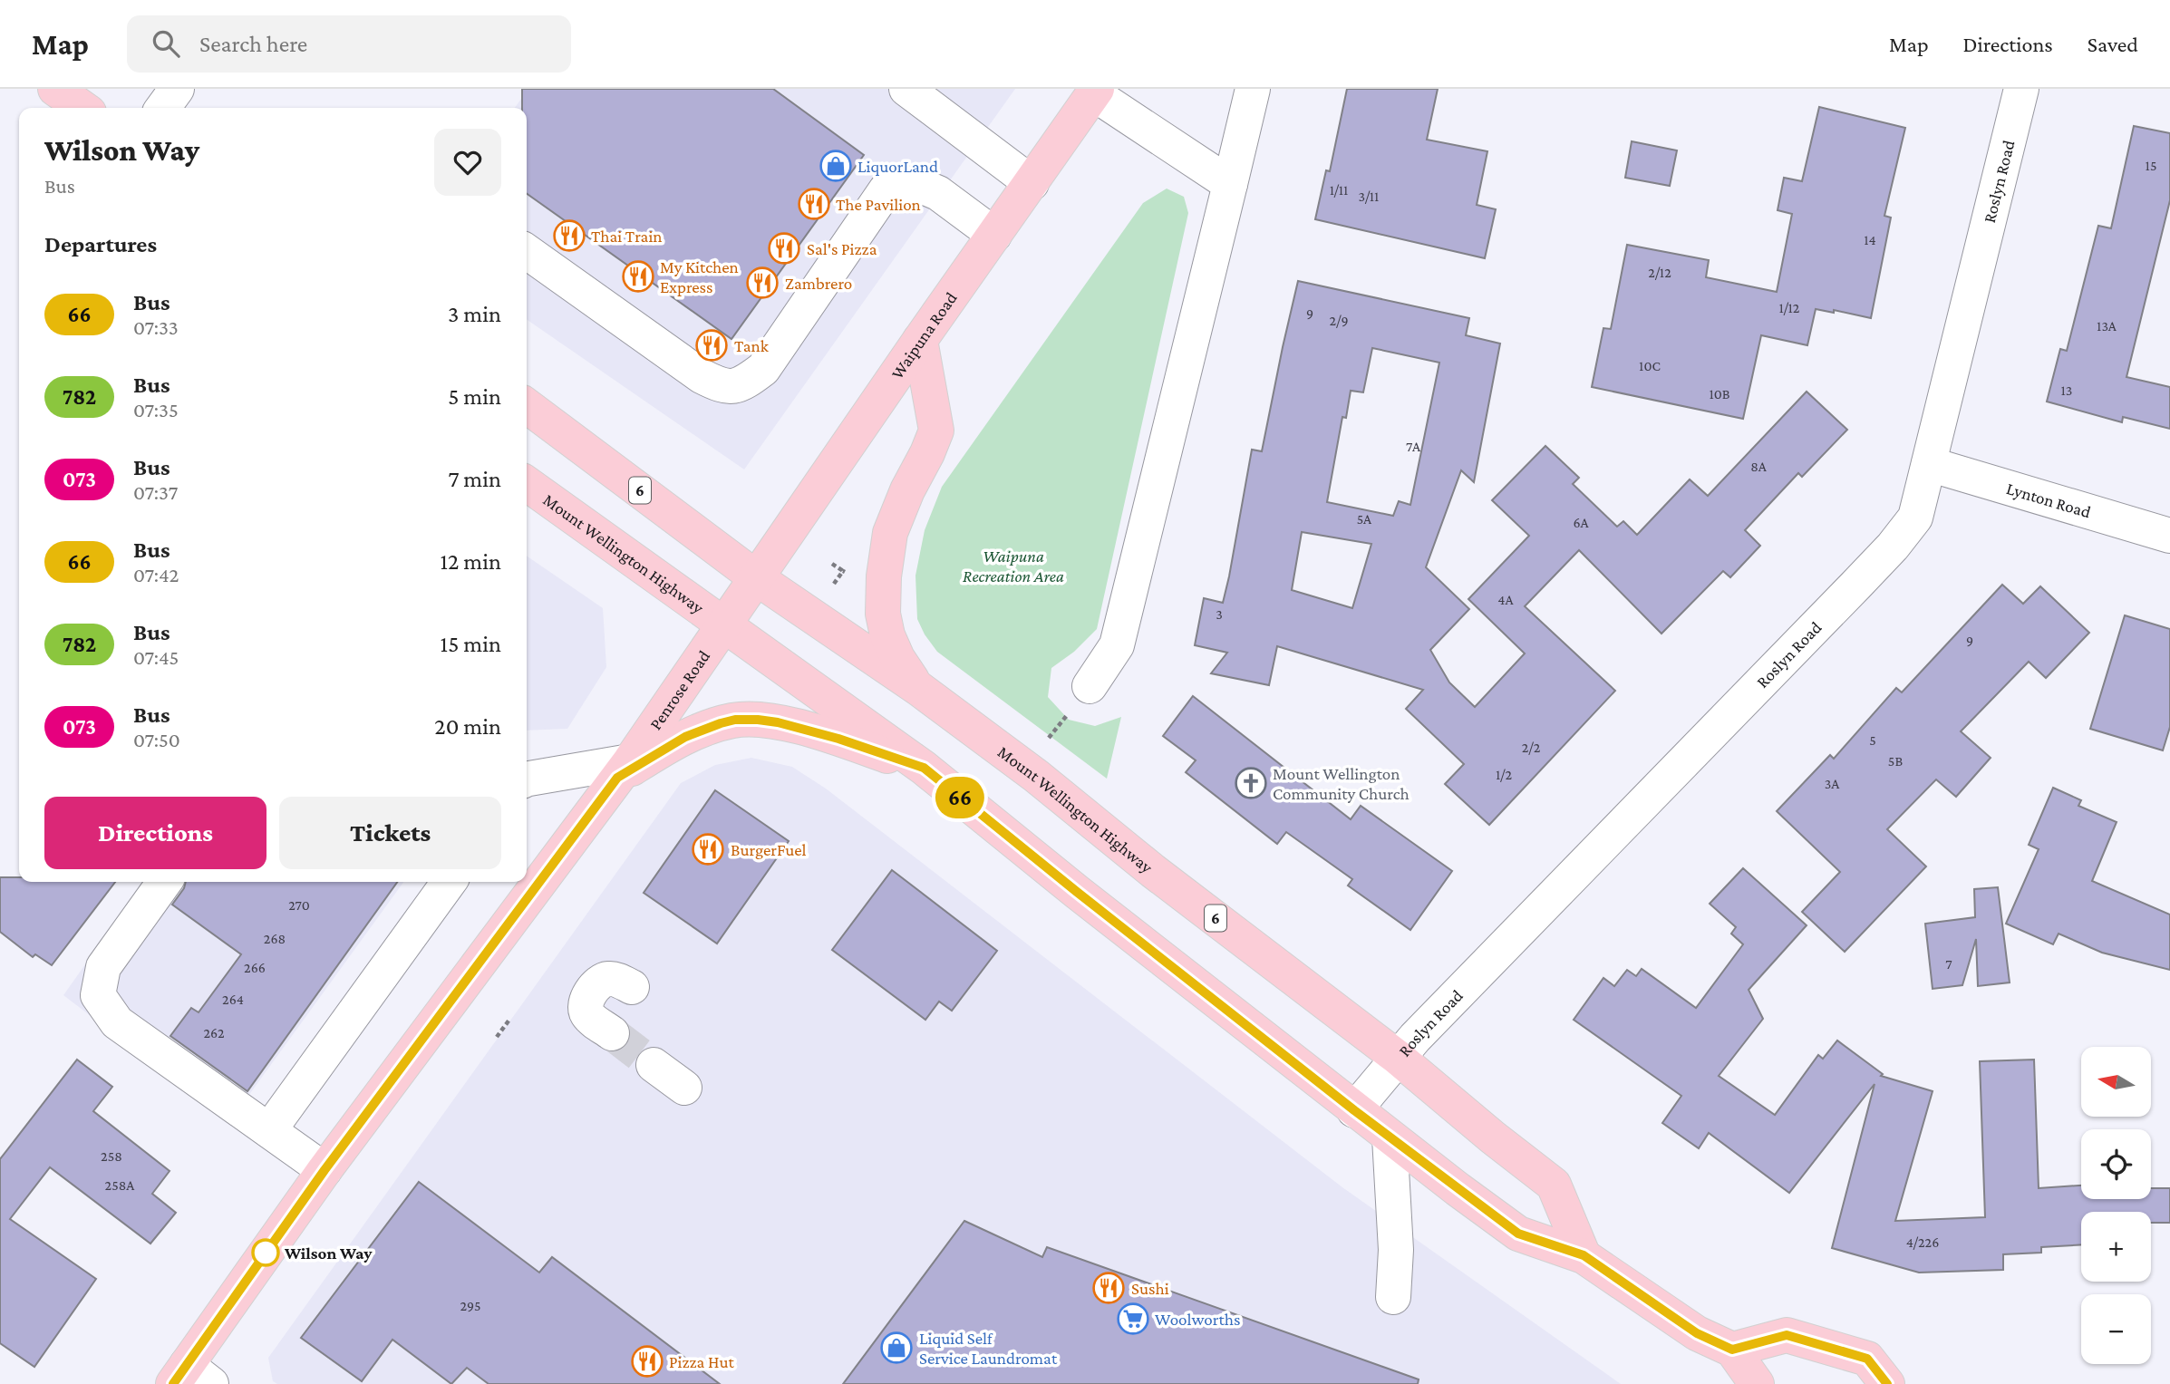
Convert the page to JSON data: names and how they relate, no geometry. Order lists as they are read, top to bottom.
{
  "streets": {
    "main road": [
      "Waipuna Road",
      "6",
      "Mount Wellington Highway",
      "Penrose Road"
    ],
    "street": ["Roslyn Road", "Lynton Road"]
  },
  "crossings": [
    ["Roslyn Road", "Lynton Road"],
    ["Roslyn Road", "Mount Wellington Highway"],
    ["Waipuna Road", "Mount Wellington Highway"],
    ["Waipuna Road", "Penrose Road"],
    ["Mount Wellington Highway", "Penrose Road"]
  ],
  "parks": ["Waipuna Recreation Area"],
  "places": {
    "shop": ["LiquorLand", "Liquid Self Service Laundromat"],
    "restaurant": [
      "The Pavilion",
      "Thai Train",
      "Sal's Pizza",
      "My Kitchen Express",
      "Zambrero",
      "Tank",
      "BurgerFuel",
      "Sushi",
      "Pizza Hut"
    ],
    "church": ["Mount Wellington Community Church"],
    "other": ["Wilson Way"],
    "supermarket": ["Woolworths"]
  },
  "lines": ["bus line 66"],
  "house_numbers": [
    "15",
    "1/11",
    "3/11",
    "14",
    "2/12",
    "1/12",
    "9",
    "2/9",
    "13A",
    "10C",
    "13",
    "10B",
    "7A",
    "8A",
    "5A",
    "6A",
    "4A",
    "3",
    "9",
    "5",
    "2/2",
    "5B",
    "1/2",
    "3A",
    "270",
    "268",
    "7",
    "266",
    "264",
    "262",
    "258",
    "258A",
    "4/226",
    "295"
  ],
  "north": "left",
  "page": {
    "header": "Map",
    "search": "Search here",
    "nav": ["Map", "Directions", "Saved"],
    "on_map": "66",
    "heading": [
      ["Wilson Way", "Bus"],
      "Departures"
    ],
    "list": [
      {
        "mark": "66",
        "name": "Bus",
        "note": "07:33",
        "value": "3 min"
      },
      {
        "mark": "782",
        "name": "Bus",
        "note": "07:35",
        "value": "5 min"
      },
      {
        "mark": "073",
        "name": "Bus",
        "note": "07:37",
        "value": "7 min"
      },
      {
        "mark": "66",
        "name": "Bus",
        "note": "07:42",
        "value": "12 min"
      },
      {
        "mark": "782",
        "name": "Bus",
        "note": "07:45",
        "value": "15 min"
      },
      {
        "mark": "073",
        "name": "Bus",
        "note": "07:50",
        "value": "20 min"
      }
    ],
    "buttons": ["Directions", "Tickets"],
    "map_buttons": ["+", "−"]
  }
}
